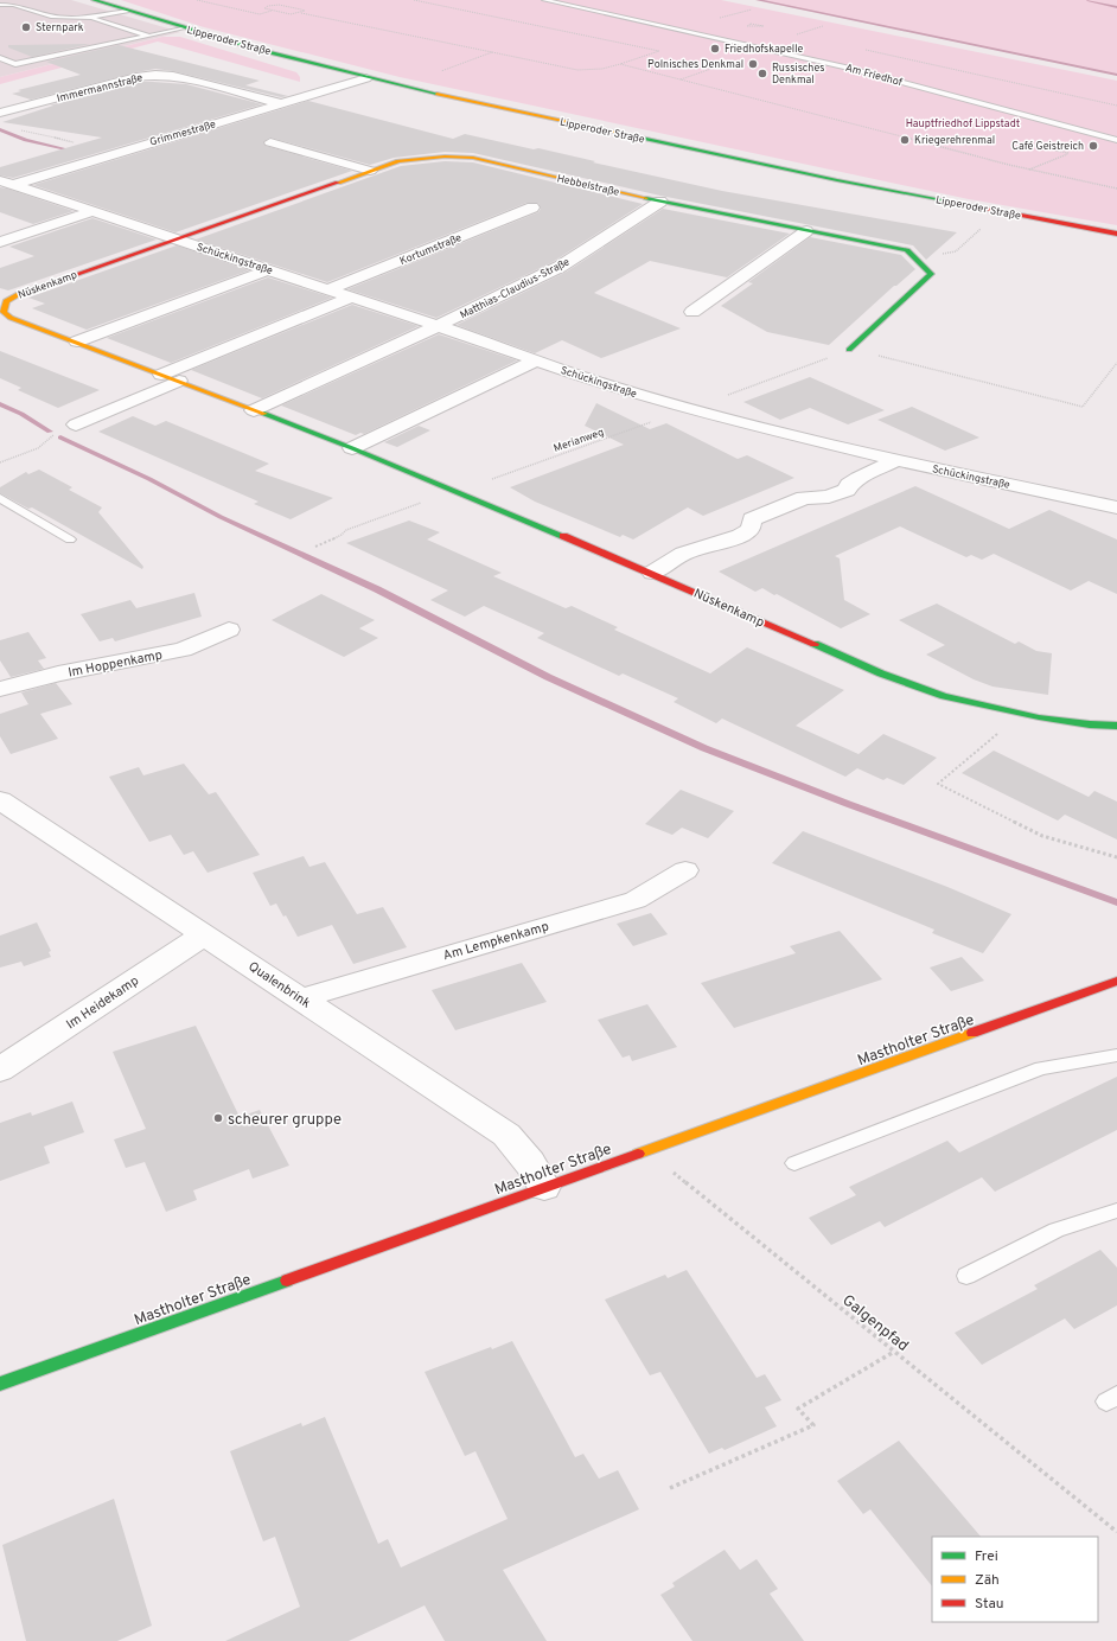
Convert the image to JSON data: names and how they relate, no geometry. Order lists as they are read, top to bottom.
{
  "streets": {
    "street": [
      "Lipperoder Straße",
      "Immermannstraße",
      "Grimmestraße",
      "Hebbelstraße",
      "Kortumstraße",
      "Schückingstraße",
      "Nüskenkamp",
      "Matthias-Claudius-Straße",
      "Im Hoppenkamp",
      "Am Lempkenkamp",
      "Qualenbrink",
      "Im Heidekamp",
      "Mastholter Straße"
    ],
    "lane": ["Am Friedhof"],
    "path": ["Merianweg", "Galgenpfad"]
  },
  "crossings": [
    ["Lipperoder Straße", "Grimmestraße"],
    ["Immermannstraße", "Grimmestraße"],
    ["Grimmestraße", "Schückingstraße"],
    ["Hebbelstraße", "Schückingstraße"],
    ["Hebbelstraße", "Nüskenkamp"],
    ["Hebbelstraße", "Matthias-Claudius-Straße"],
    ["Hebbelstraße", "Merianweg"],
    ["Kortumstraße", "Schückingstraße"],
    ["Schückingstraße", "Nüskenkamp"],
    ["Schückingstraße", "Matthias-Claudius-Straße"],
    ["Schückingstraße", "Merianweg"],
    ["Nüskenkamp", "Merianweg"],
    ["Am Lempkenkamp", "Qualenbrink"],
    ["Qualenbrink", "Im Heidekamp"],
    ["Qualenbrink", "Mastholter Straße"],
    ["Mastholter Straße", "Galgenpfad"]
  ],
  "parks": ["Hauptfriedhof Lippstadt"],
  "places": [
    "Sternpark",
    "Friedhofskapelle",
    "Polnisches Denkmal",
    "Russisches Denkmal",
    "Kriegerehrenmal",
    "Café Geistreich",
    "scheurer gruppe"
  ],
  "legend": ["Frei", "Zäh", "Stau"]
}
